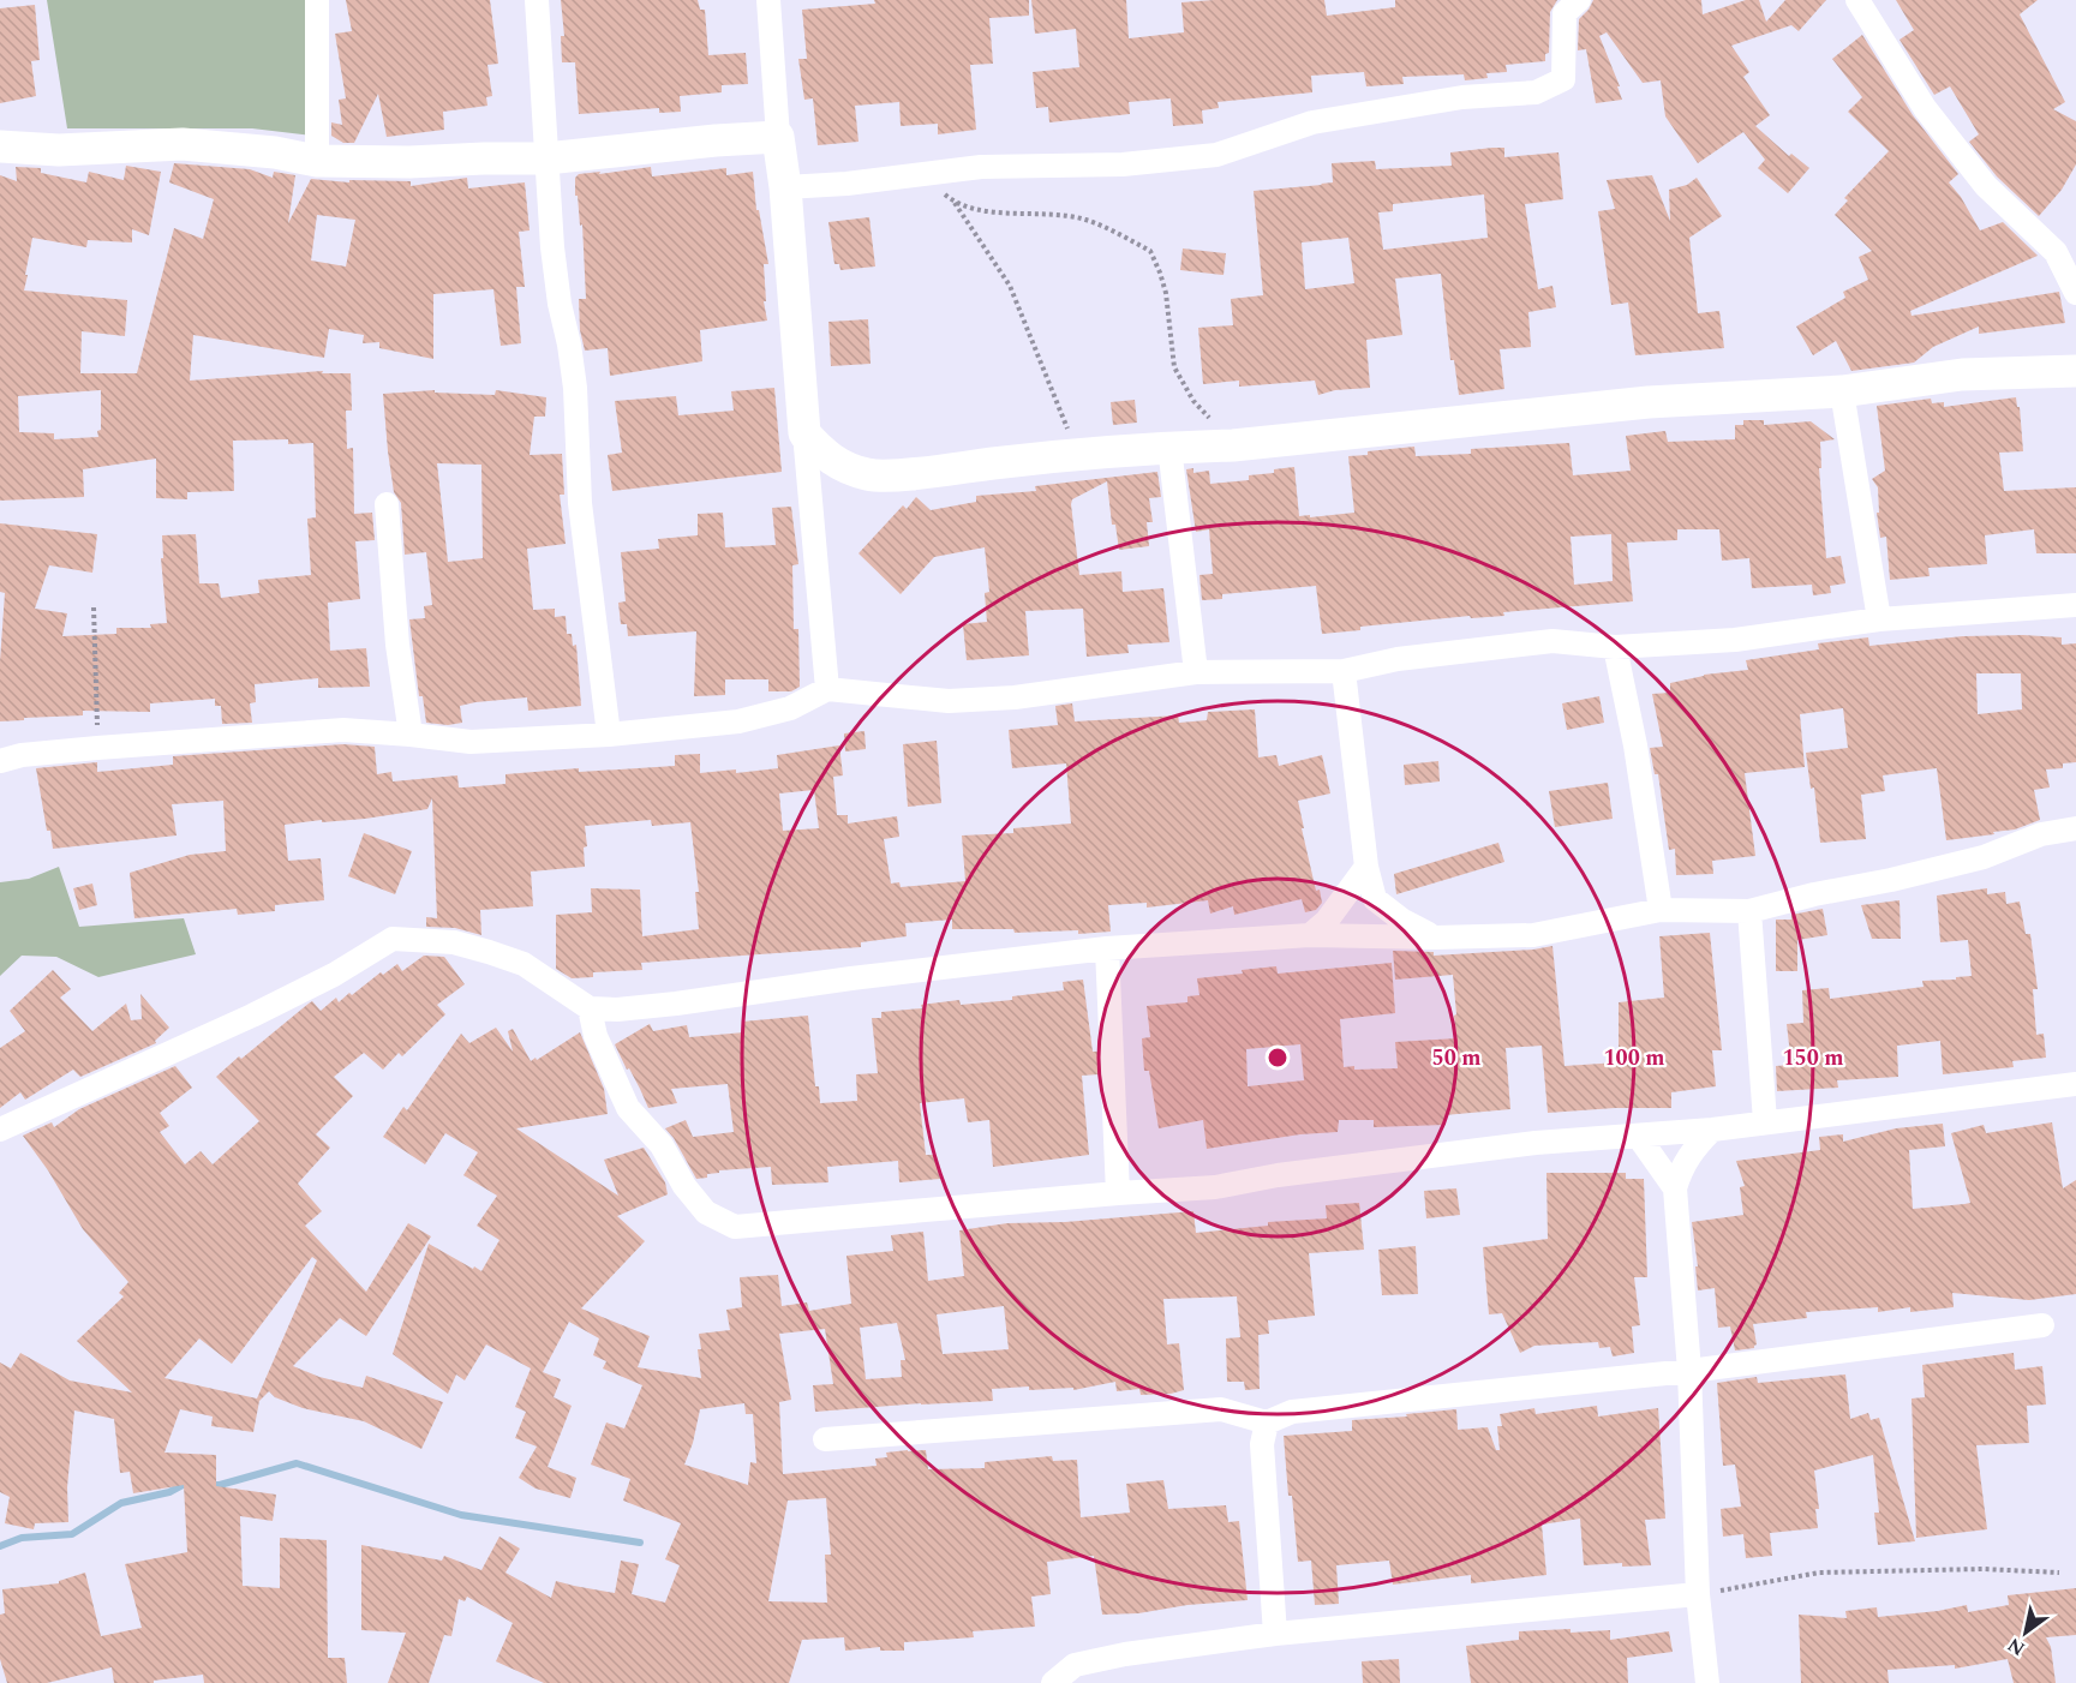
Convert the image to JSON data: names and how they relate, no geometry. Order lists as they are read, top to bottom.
{
  "north": "bottom left",
  "rings": ["50 m", "100 m", "150 m"]
}
